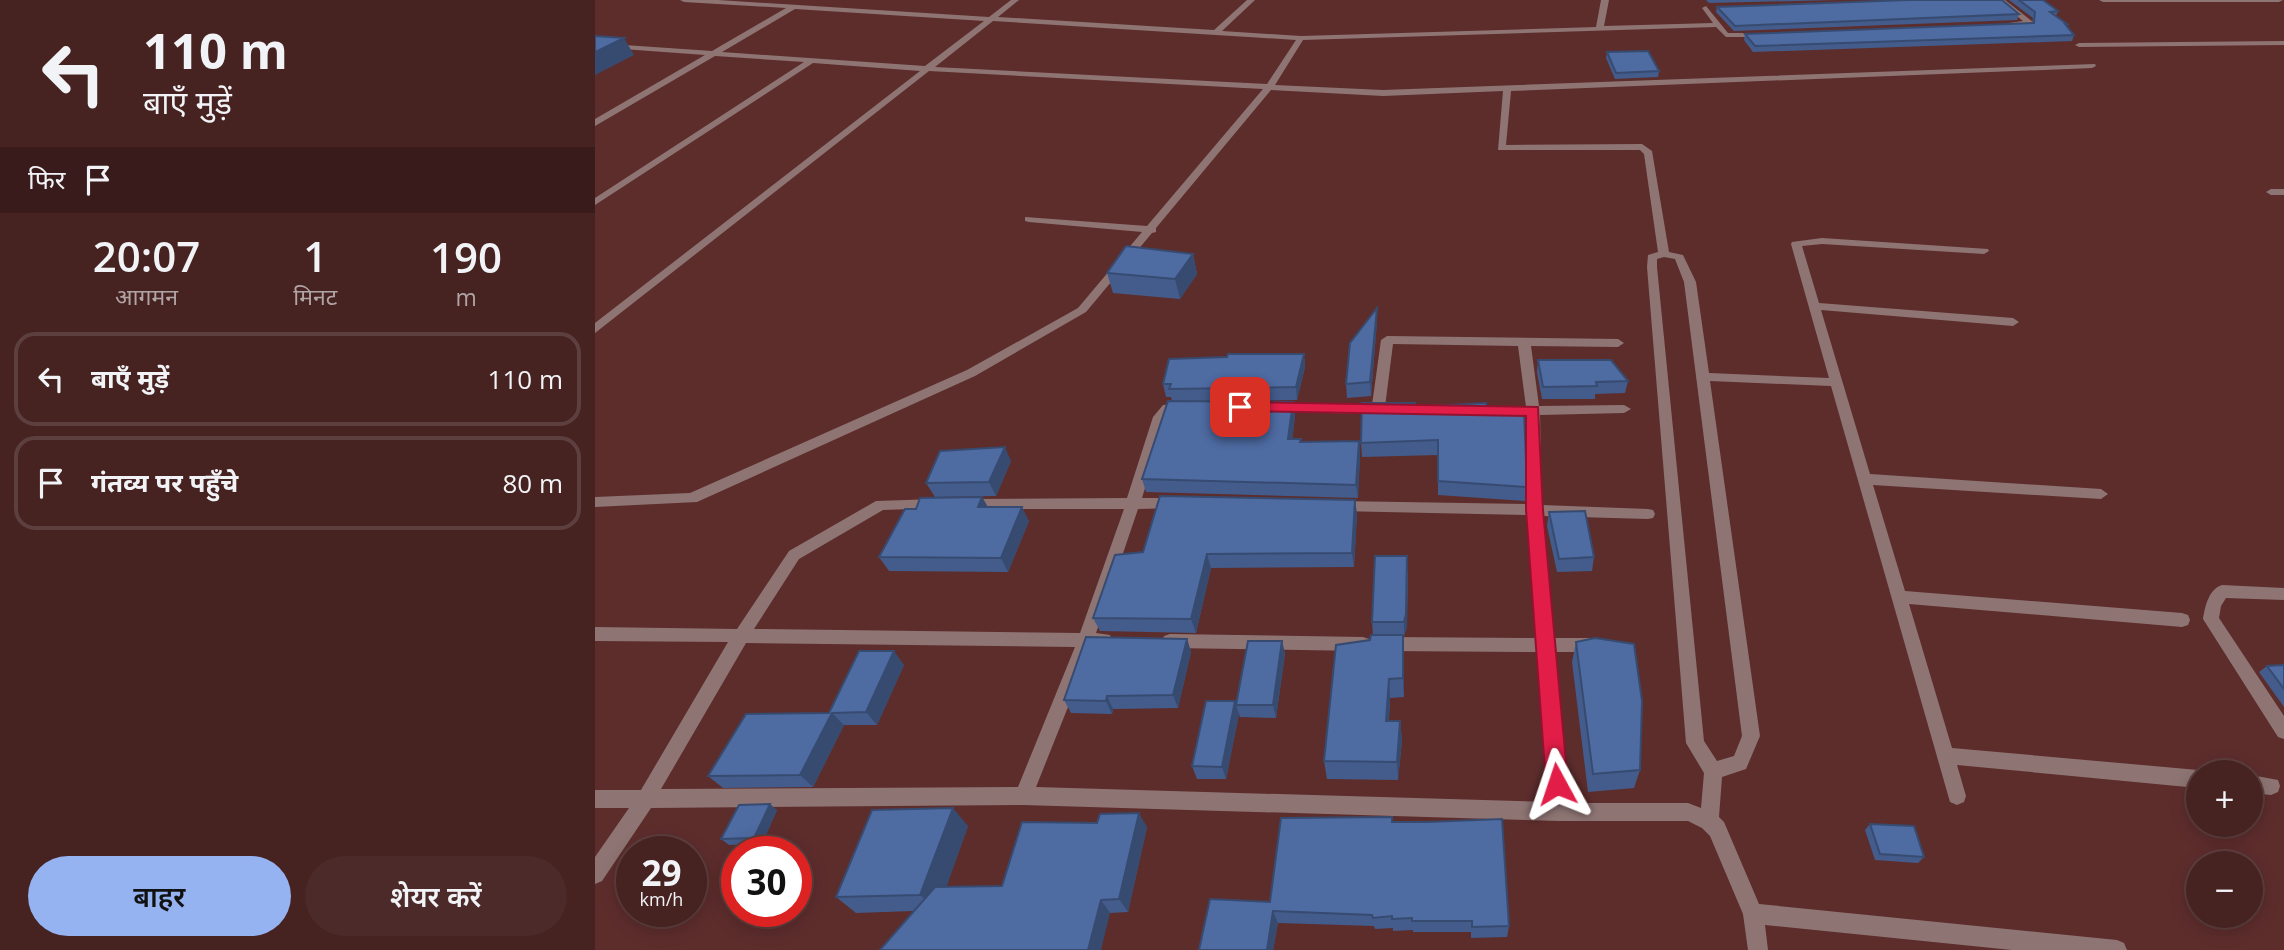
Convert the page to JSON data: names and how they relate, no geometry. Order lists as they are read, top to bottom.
{
  "page": {
    "turn": ["110 m", "बाएँ मुड़ें"],
    "then": "फिर",
    "eta": [
      "20:07",
      "आगमन",
      "1",
      "मिनट",
      "190",
      "m"
    ],
    "list": [
      {
        "name": "बाएँ मुड़ें",
        "value": "110 m"
      },
      {
        "name": "गंतव्य पर पहुँचे",
        "value": "80 m"
      }
    ],
    "map_buttons": ["+", "−"],
    "speed": "29 km/h",
    "limit": "30",
    "buttons": ["बाहर", "शेयर करें"]
  }
}
